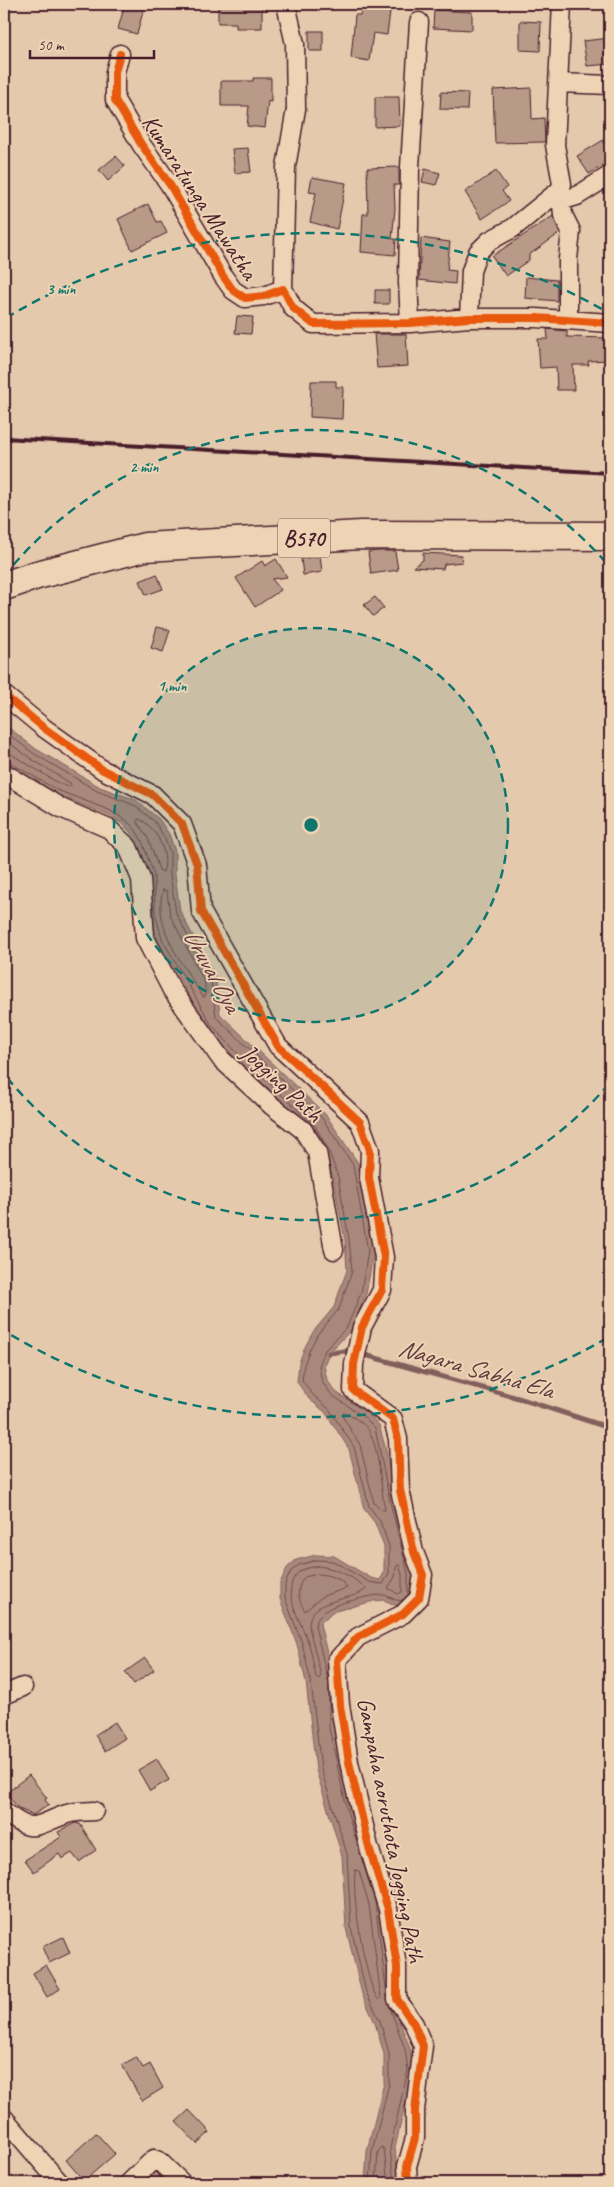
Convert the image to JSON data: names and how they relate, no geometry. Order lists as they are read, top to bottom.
{
  "streets": {
    "main road": ["B570"],
    "street": ["Kumaratunga Mawatha", "Jogging Path", "Gampaha aoruthota Jogging Path"]
  },
  "water": ["Uruval Oya", "Nagara Sabha Ela"],
  "scale_bar": "50 m",
  "rings": ["3 min", "2 min", "1 min"]
}
